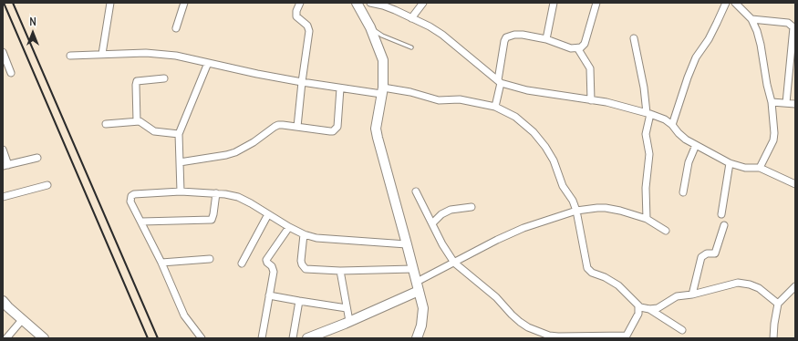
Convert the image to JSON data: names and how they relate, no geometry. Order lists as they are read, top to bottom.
{
  "north": "top"
}
